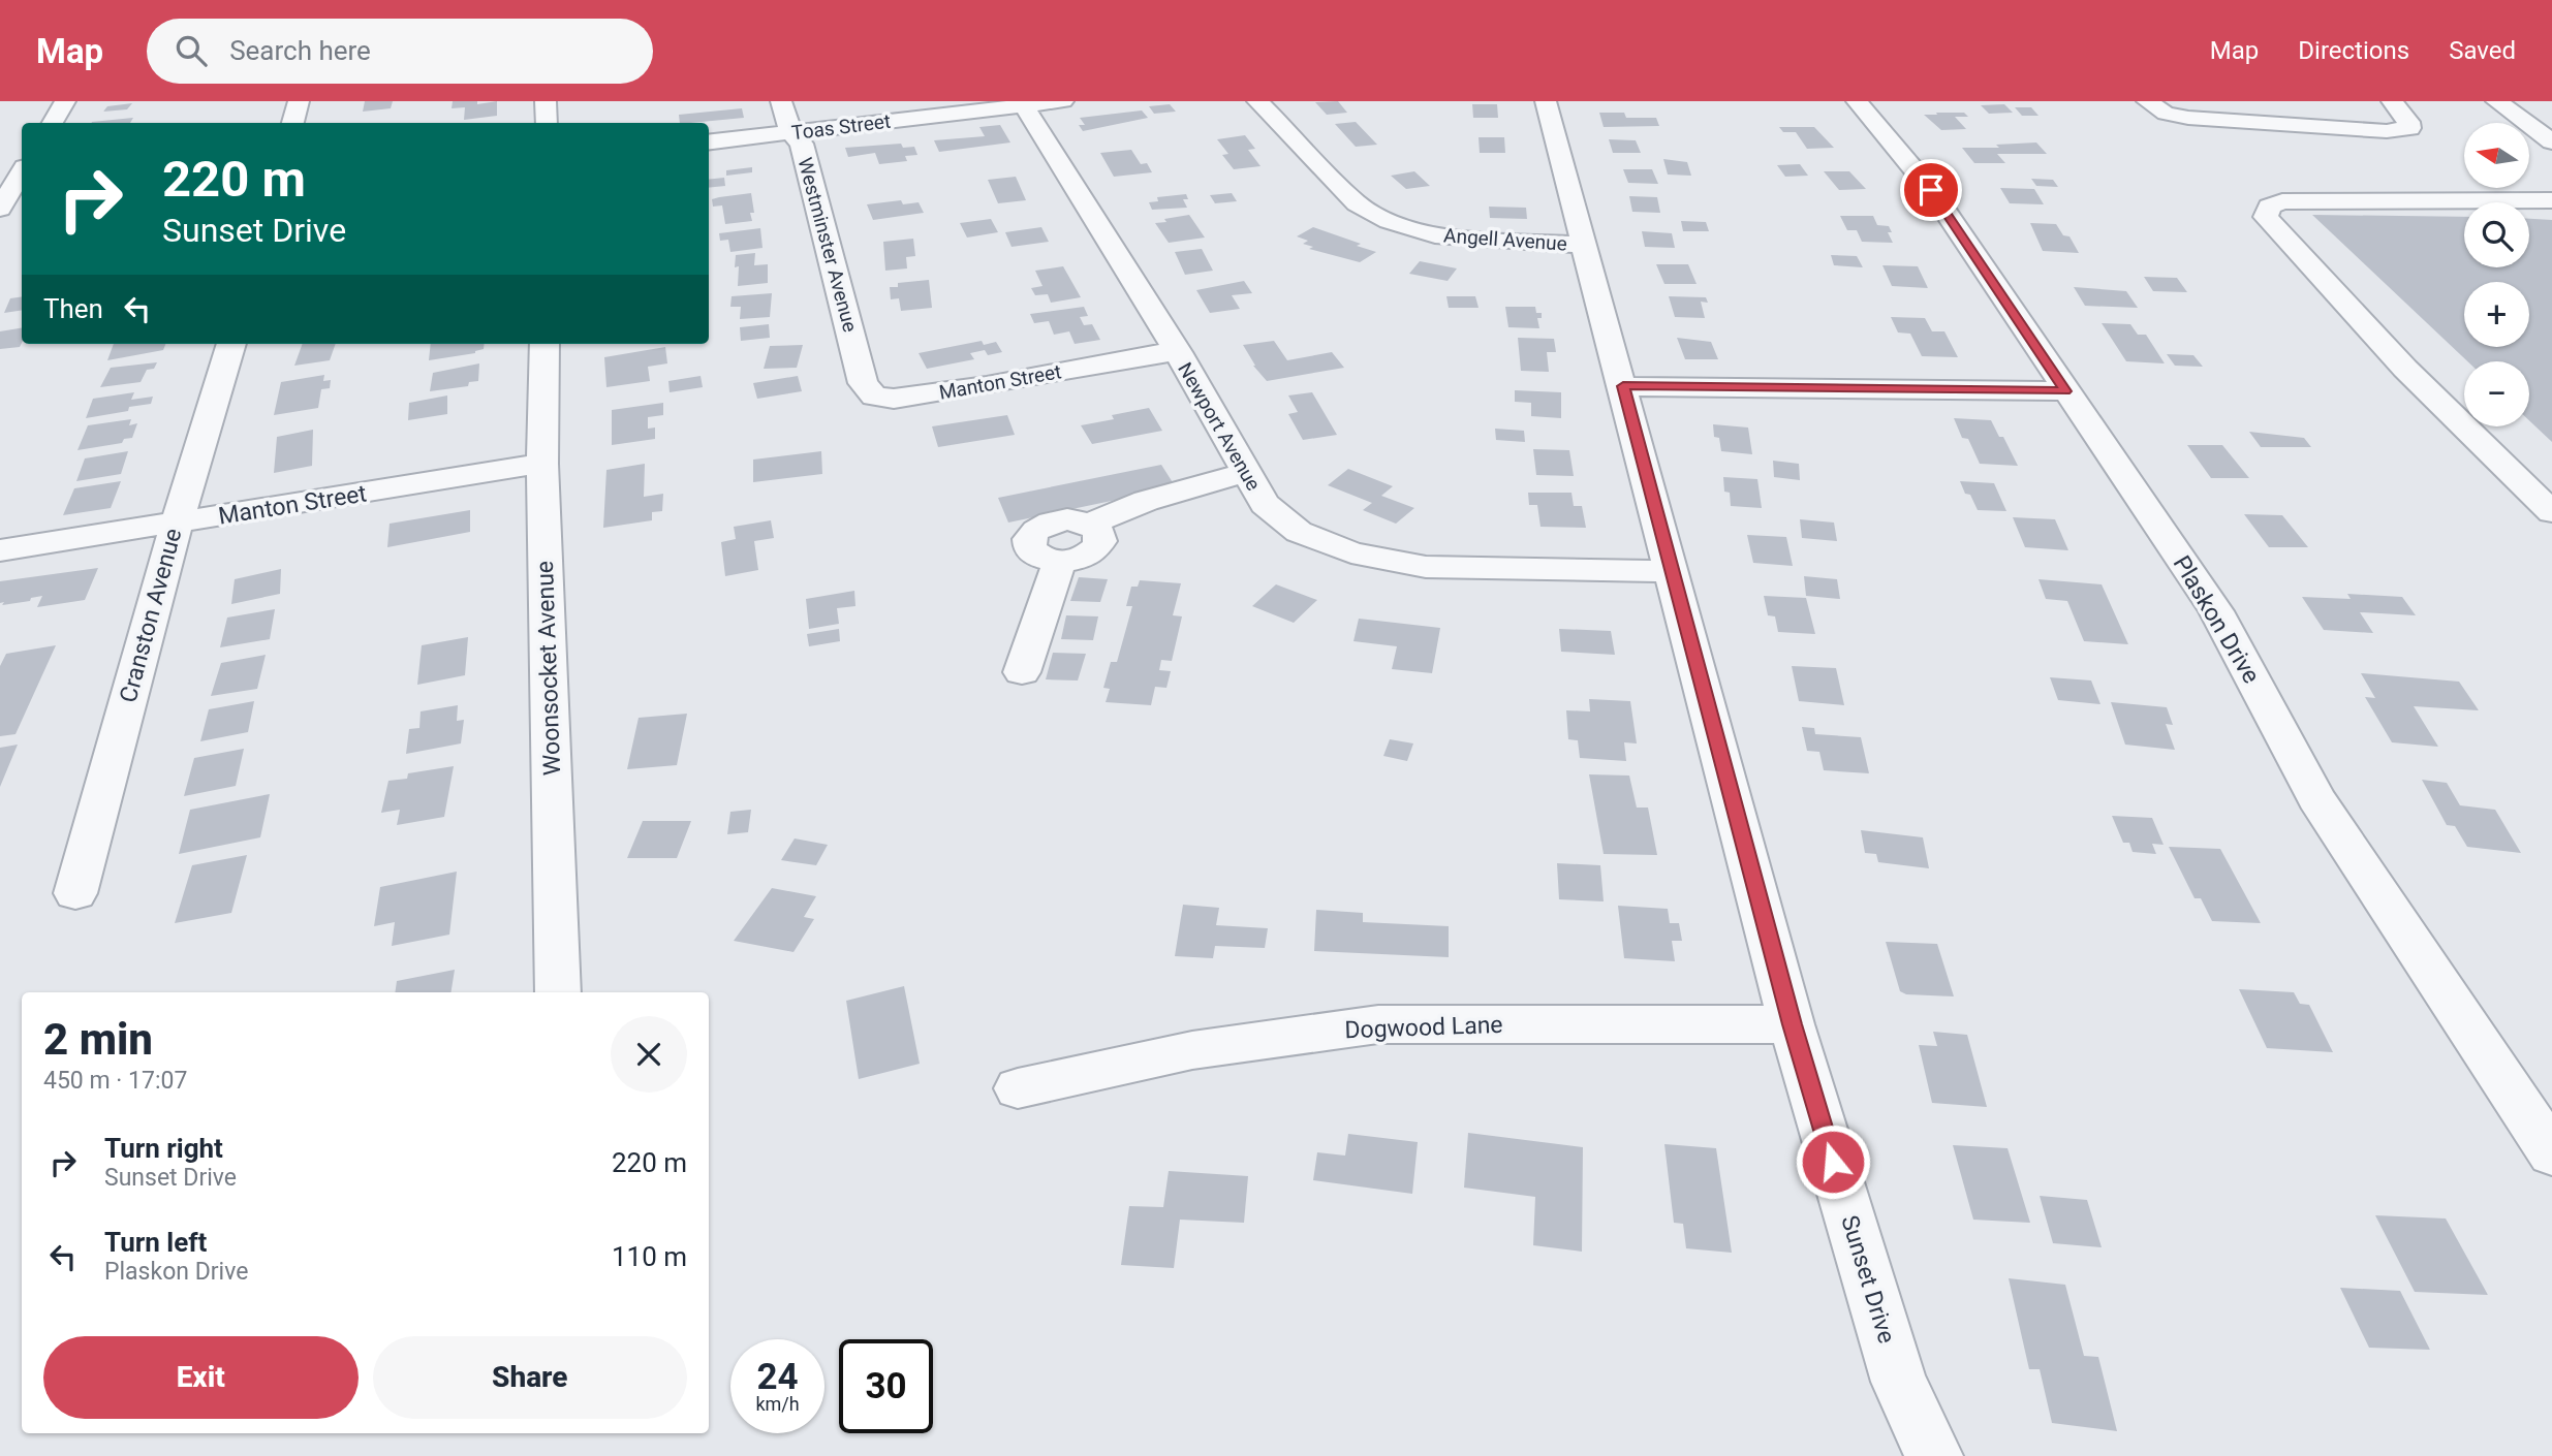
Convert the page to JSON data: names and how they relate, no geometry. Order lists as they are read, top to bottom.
{
  "streets": {
    "street": [
      "Toas Street",
      "Angell Avenue",
      "Westminster Avenue",
      "Manton Street",
      "Newport Avenue",
      "Cranston Avenue",
      "Plaskon Drive",
      "Woonsocket Avenue",
      "Dogwood Lane",
      "Sunset Drive"
    ]
  },
  "crossings": [
    ["Toas Street", "Westminster Avenue"],
    ["Toas Street", "Newport Avenue"],
    ["Angell Avenue", "Sunset Drive"],
    ["Westminster Avenue", "Manton Street"],
    ["Manton Street", "Newport Avenue"],
    ["Manton Street", "Cranston Avenue"],
    ["Manton Street", "Woonsocket Avenue"],
    ["Newport Avenue", "Sunset Drive"],
    ["Dogwood Lane", "Sunset Drive"]
  ],
  "north": "left",
  "page": {
    "header": "Map",
    "search": "Search here",
    "nav": ["Map", "Directions", "Saved"],
    "map_buttons": ["+", "−"],
    "turn": ["220 m", "Sunset Drive"],
    "then": "Then",
    "heading": ["2 min", "450 m · 17:07"],
    "list": [
      {
        "name": "Turn right",
        "note": "Sunset Drive",
        "value": "220 m"
      },
      {
        "name": "Turn left",
        "note": "Plaskon Drive",
        "value": "110 m"
      }
    ],
    "buttons": ["Exit", "Share"],
    "speed": "24 km/h",
    "limit": "30"
  }
}
